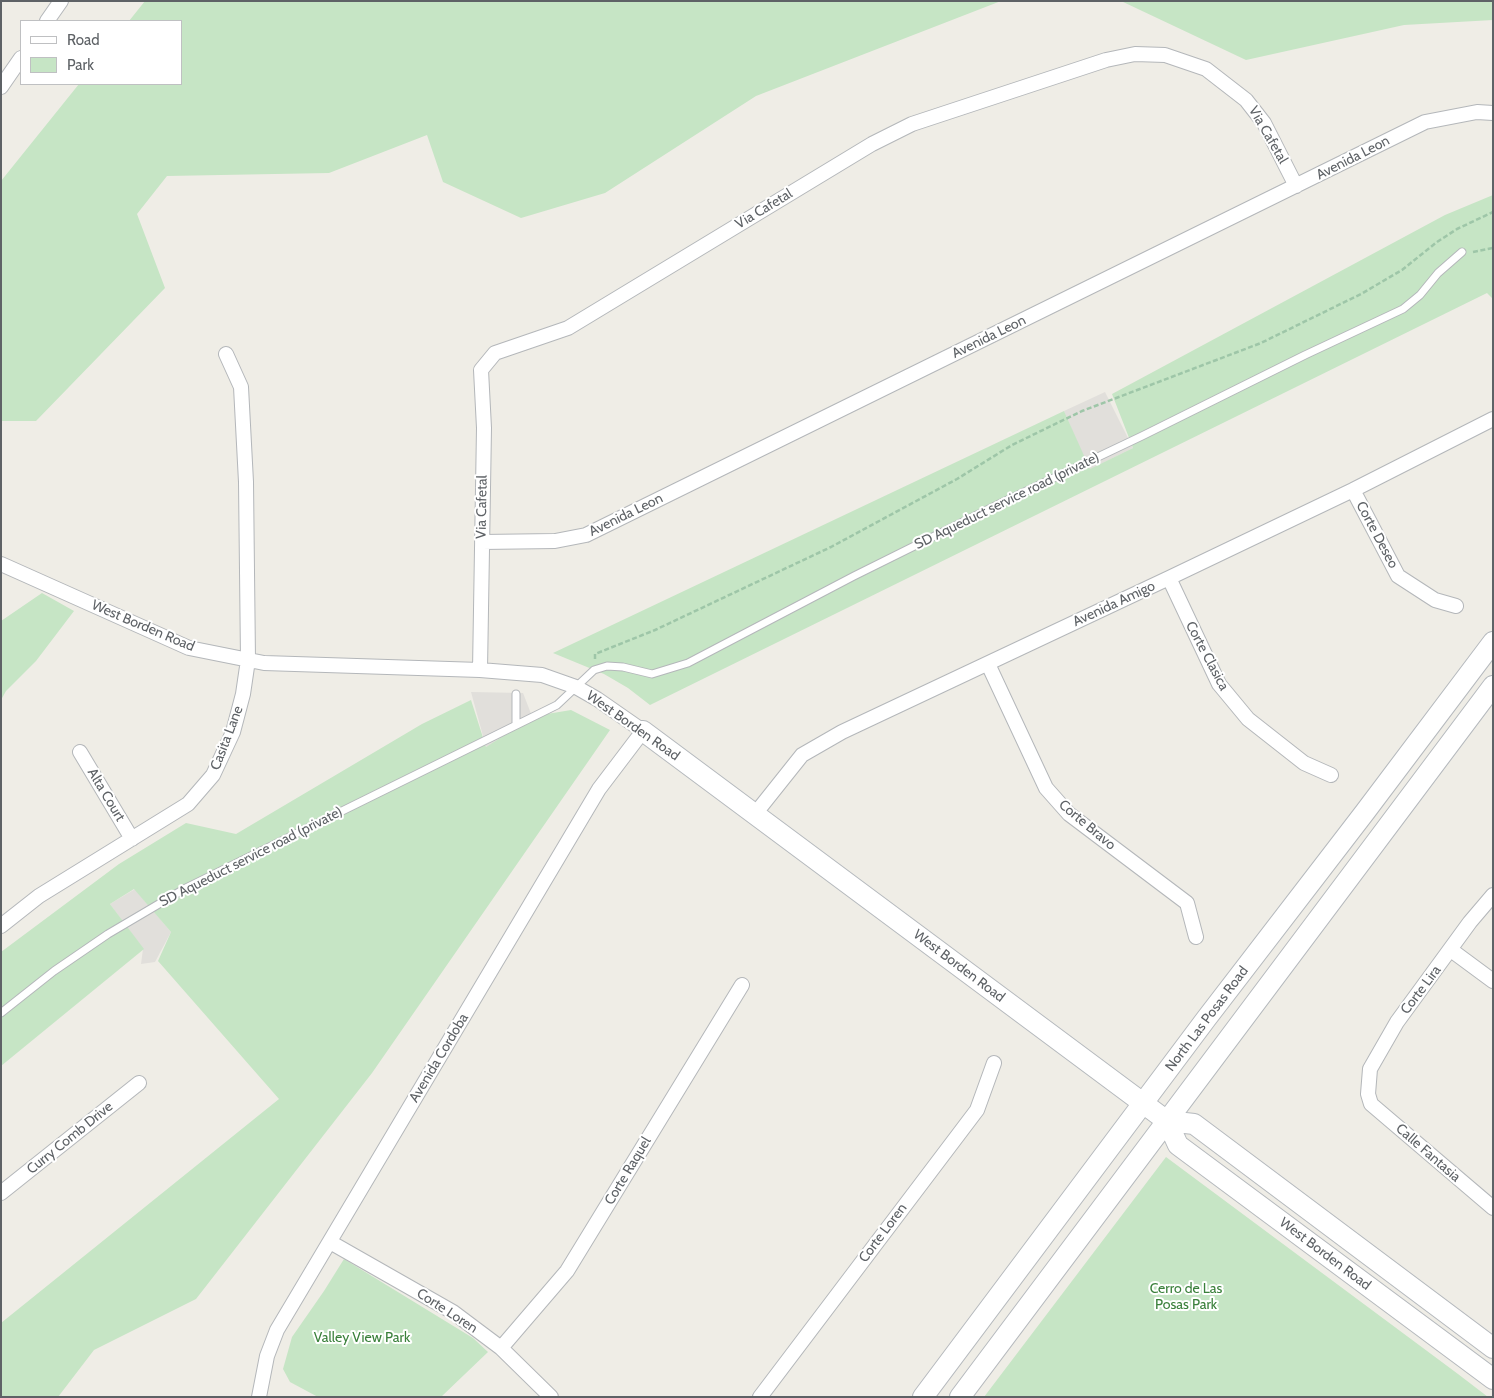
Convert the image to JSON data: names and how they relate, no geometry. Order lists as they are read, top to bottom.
{
  "streets": {
    "street": [
      "Via Cafetal",
      "Avenida Leon",
      "Corte Deseo",
      "Avenida Amigo",
      "West Borden Road",
      "Corte Clasica",
      "Casita Lane",
      "Alta Court",
      "Corte Bravo",
      "Corte Lira",
      "North Las Posas Road",
      "Avenida Cordoba",
      "Curry Comb Drive",
      "Calle Fantasia",
      "Corte Raquel",
      "Corte Loren"
    ],
    "lane": ["SD Aqueduct service road (private)"]
  },
  "crossings": [
    ["Via Cafetal", "Avenida Leon"],
    ["Via Cafetal", "West Borden Road"],
    ["SD Aqueduct service road (private)", "West Borden Road"],
    ["Corte Deseo", "Avenida Amigo"],
    ["Avenida Amigo", "West Borden Road"],
    ["Avenida Amigo", "Corte Clasica"],
    ["Avenida Amigo", "Corte Bravo"],
    ["West Borden Road", "Casita Lane"],
    ["West Borden Road", "North Las Posas Road"],
    ["West Borden Road", "Avenida Cordoba"],
    ["Casita Lane", "Alta Court"],
    ["Corte Lira", "Calle Fantasia"],
    ["Avenida Cordoba", "Corte Loren"],
    ["Corte Raquel", "Corte Loren"]
  ],
  "parks": ["Cerro de Las Posas Park", "Valley View Park"],
  "legend": ["Road", "Park"]
}
